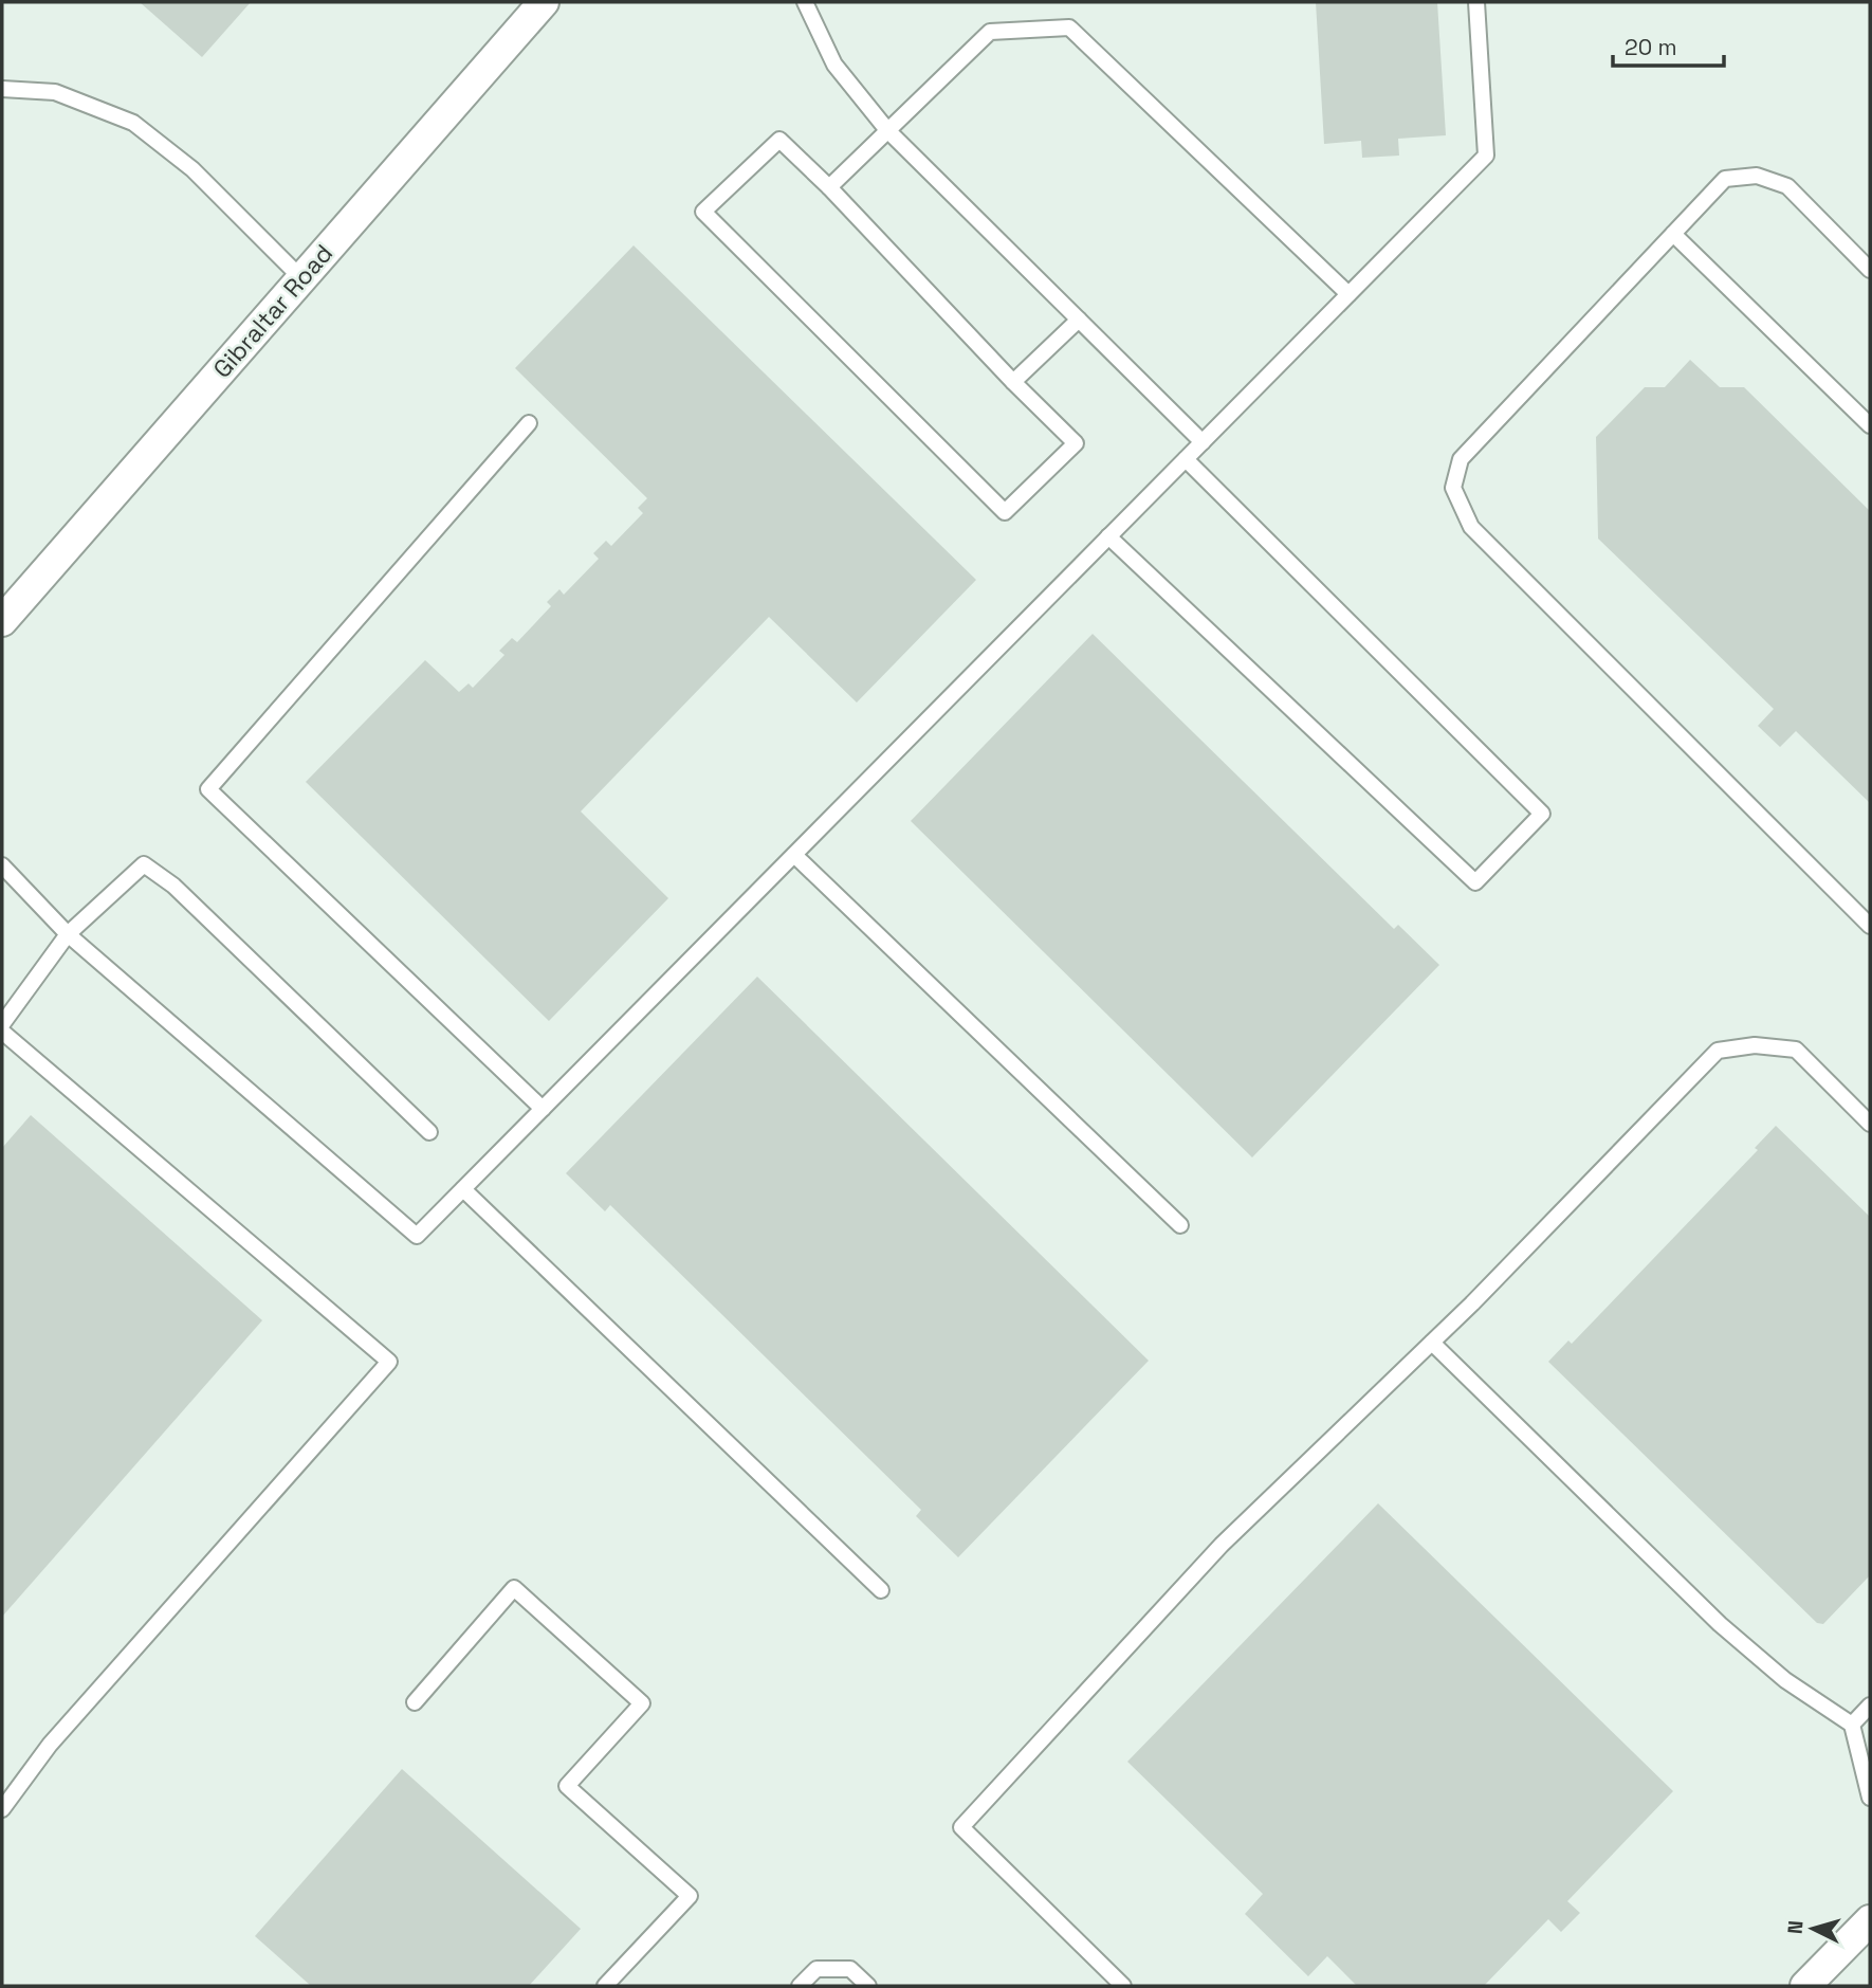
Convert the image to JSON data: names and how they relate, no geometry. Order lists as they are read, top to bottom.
{
  "streets": {
    "street": ["Gibraltar Road"]
  },
  "scale_bar": "20 m",
  "north": "left"
}
